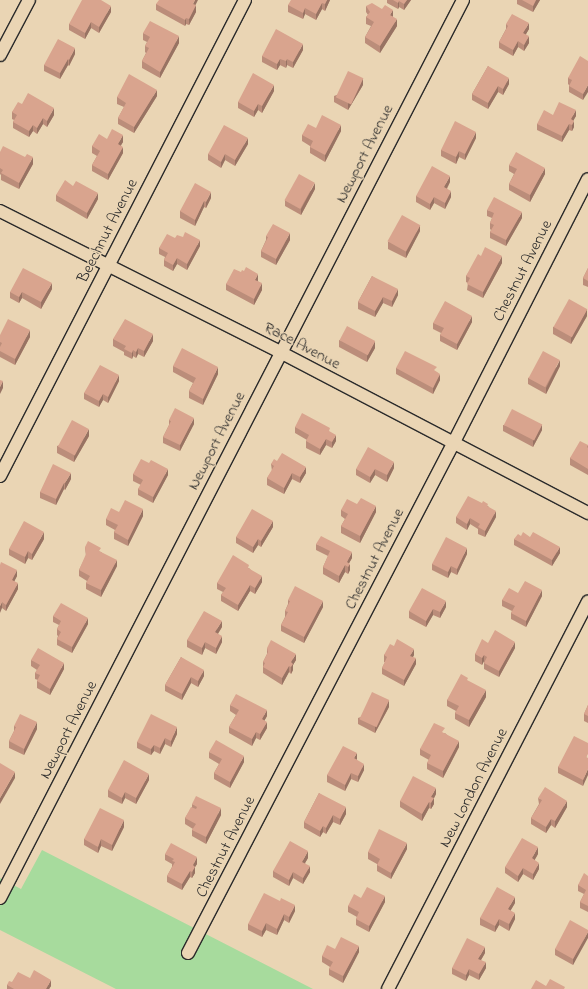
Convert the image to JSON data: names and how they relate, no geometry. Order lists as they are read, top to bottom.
{
  "streets": {
    "street": [
      "Newport Avenue",
      "Beechnut Avenue",
      "Chestnut Avenue",
      "Race Avenue",
      "New London Avenue"
    ]
  },
  "crossings": [
    ["Newport Avenue", "Race Avenue"],
    ["Beechnut Avenue", "Race Avenue"],
    ["Chestnut Avenue", "Race Avenue"]
  ]
}
